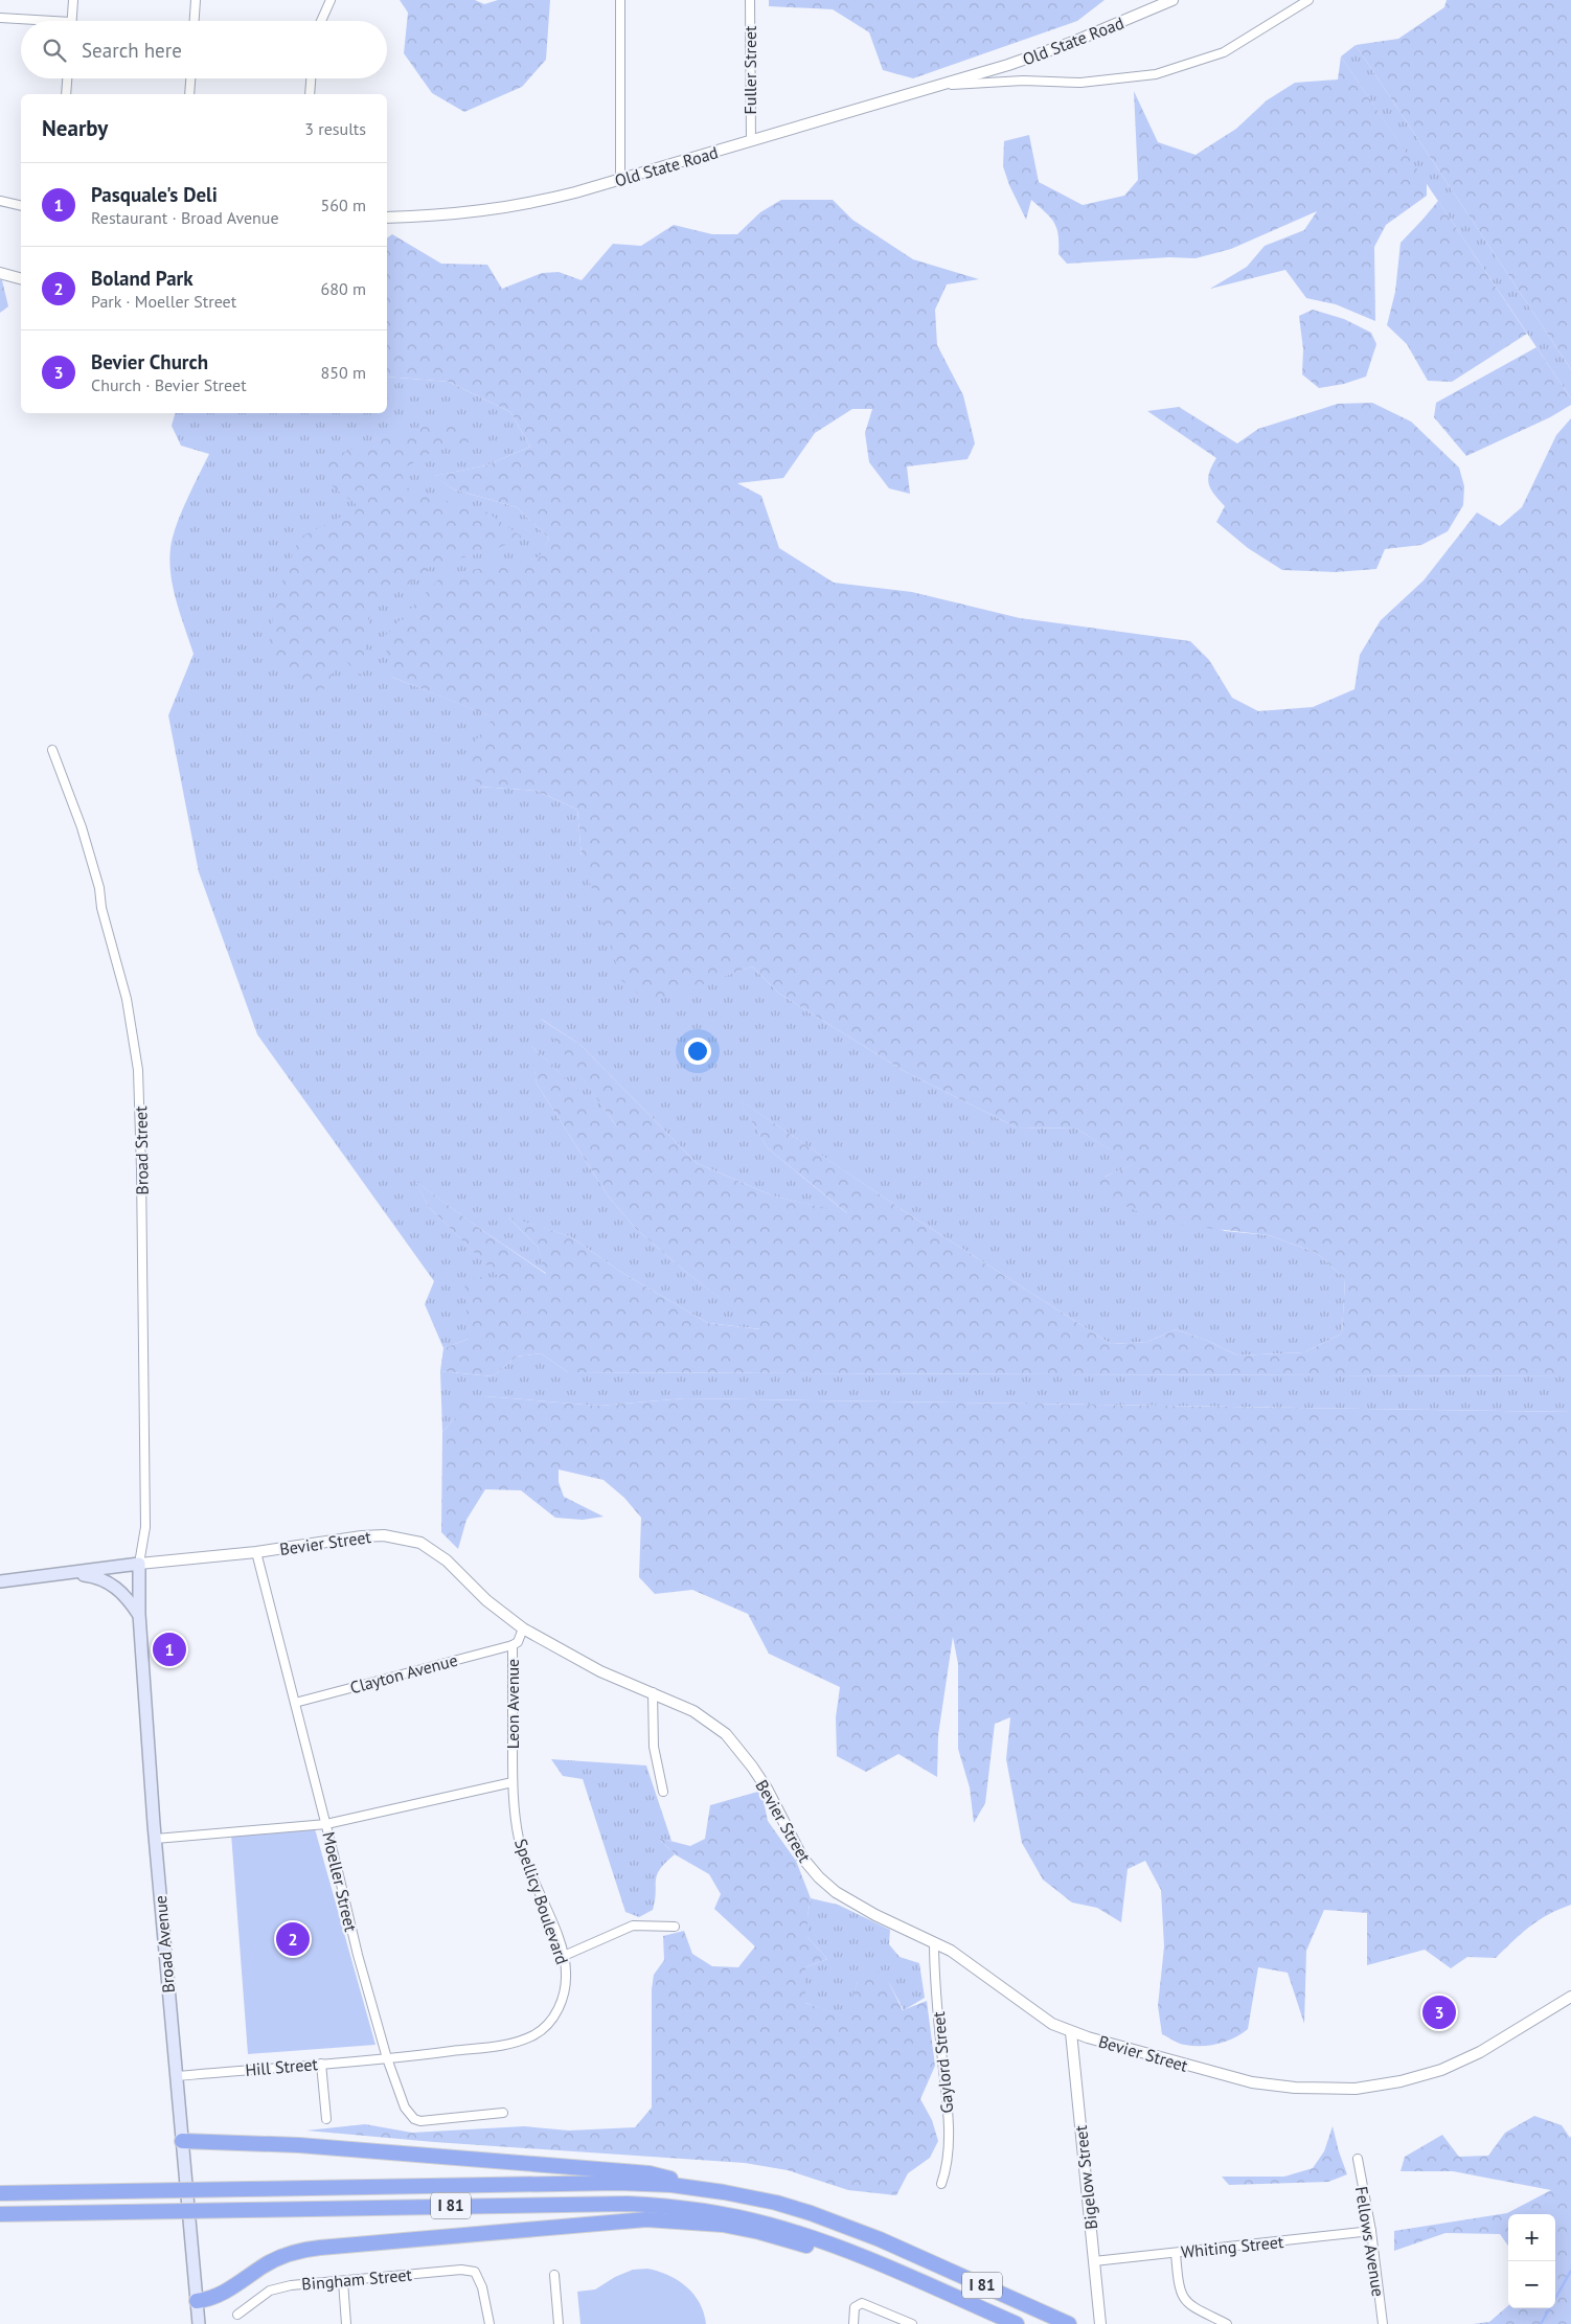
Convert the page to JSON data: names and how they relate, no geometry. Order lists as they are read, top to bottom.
{
  "streets": {
    "highway": ["I 81"],
    "main road": ["Bevier Street", "Broad Avenue"],
    "street": [
      "Old State Road",
      "Fuller Street",
      "Broad Street",
      "Clayton Avenue",
      "Leon Avenue",
      "Moeller Street",
      "Spellicy Boulevard",
      "Gaylord Street",
      "Hill Street",
      "Bigelow Street",
      "Fellows Avenue",
      "Whiting Street",
      "Bingham Street"
    ]
  },
  "crossings": [
    ["Old State Road", "Fuller Street"],
    ["Broad Street", "Bevier Street"],
    ["Broad Street", "Broad Avenue"],
    ["Bevier Street", "Leon Avenue"],
    ["Bevier Street", "Moeller Street"],
    ["Bevier Street", "Broad Avenue"],
    ["Bevier Street", "Gaylord Street"],
    ["Bevier Street", "Bigelow Street"],
    ["Clayton Avenue", "Leon Avenue"],
    ["Clayton Avenue", "Moeller Street"],
    ["Leon Avenue", "Spellicy Boulevard"],
    ["Moeller Street", "Spellicy Boulevard"],
    ["Moeller Street", "Hill Street"],
    ["Spellicy Boulevard", "Hill Street"],
    ["Broad Avenue", "Hill Street"],
    ["Bigelow Street", "Whiting Street"],
    ["Fellows Avenue", "Whiting Street"]
  ],
  "page": {
    "search": "Search here",
    "heading": ["Nearby", "3 results"],
    "list": [
      {
        "mark": "1",
        "name": "Pasquale's Deli",
        "note": "Restaurant · Broad Avenue",
        "value": "560 m"
      },
      {
        "mark": "2",
        "name": "Boland Park",
        "note": "Park · Moeller Street",
        "value": "680 m"
      },
      {
        "mark": "3",
        "name": "Bevier Church",
        "note": "Church · Bevier Street",
        "value": "850 m"
      }
    ],
    "pins": ["1", "2", "3"],
    "map_buttons": ["+", "−"]
  }
}
